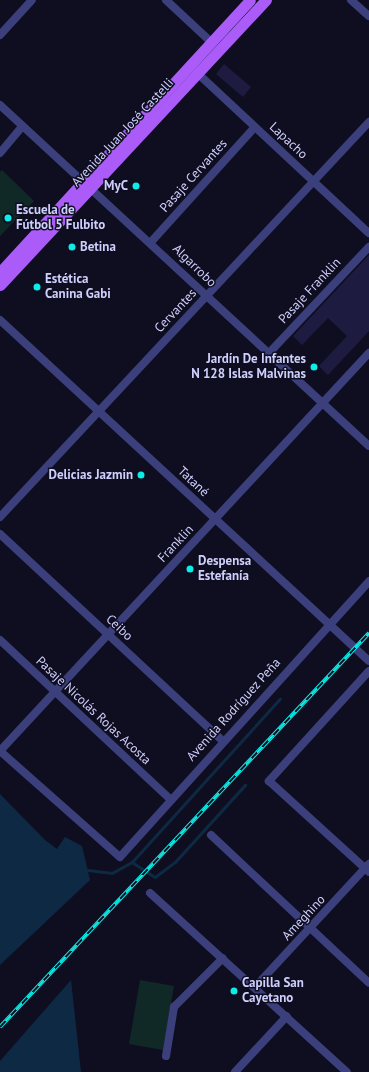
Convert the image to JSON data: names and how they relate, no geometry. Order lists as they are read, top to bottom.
{
  "streets": {
    "main road": ["Avenida Juan José Castelli"],
    "street": [
      "Lapacho",
      "Pasaje Cervantes",
      "Algarrobo",
      "Pasaje Franklin",
      "Cervantes",
      "Tatané",
      "Franklin",
      "Ceibo",
      "Avenida Rodríguez Peña",
      "Pasaje Nicolás Rojas Acosta",
      "Ameghino"
    ]
  },
  "crossings": [
    ["Avenida Juan José Castelli", "Lapacho"],
    ["Avenida Juan José Castelli", "Algarrobo"],
    ["Lapacho", "Pasaje Cervantes"],
    ["Lapacho", "Cervantes"],
    ["Pasaje Cervantes", "Algarrobo"],
    ["Algarrobo", "Pasaje Franklin"],
    ["Algarrobo", "Cervantes"],
    ["Algarrobo", "Franklin"],
    ["Cervantes", "Tatané"],
    ["Tatané", "Franklin"],
    ["Tatané", "Avenida Rodríguez Peña"],
    ["Franklin", "Ceibo"],
    ["Franklin", "Avenida Rodríguez Peña"],
    ["Franklin", "Pasaje Nicolás Rojas Acosta"],
    ["Ceibo", "Avenida Rodríguez Peña"],
    ["Avenida Rodríguez Peña", "Pasaje Nicolás Rojas Acosta"]
  ],
  "places": [
    "MyC",
    "Escuela de Fútbol 5 Fulbito",
    "Betina",
    "Estética Canina Gabi",
    "Jardín De Infantes N 128 Islas Malvinas",
    "Delicias Jazmin",
    "Despensa Estefanía",
    "Capilla San Cayetano"
  ]
}
